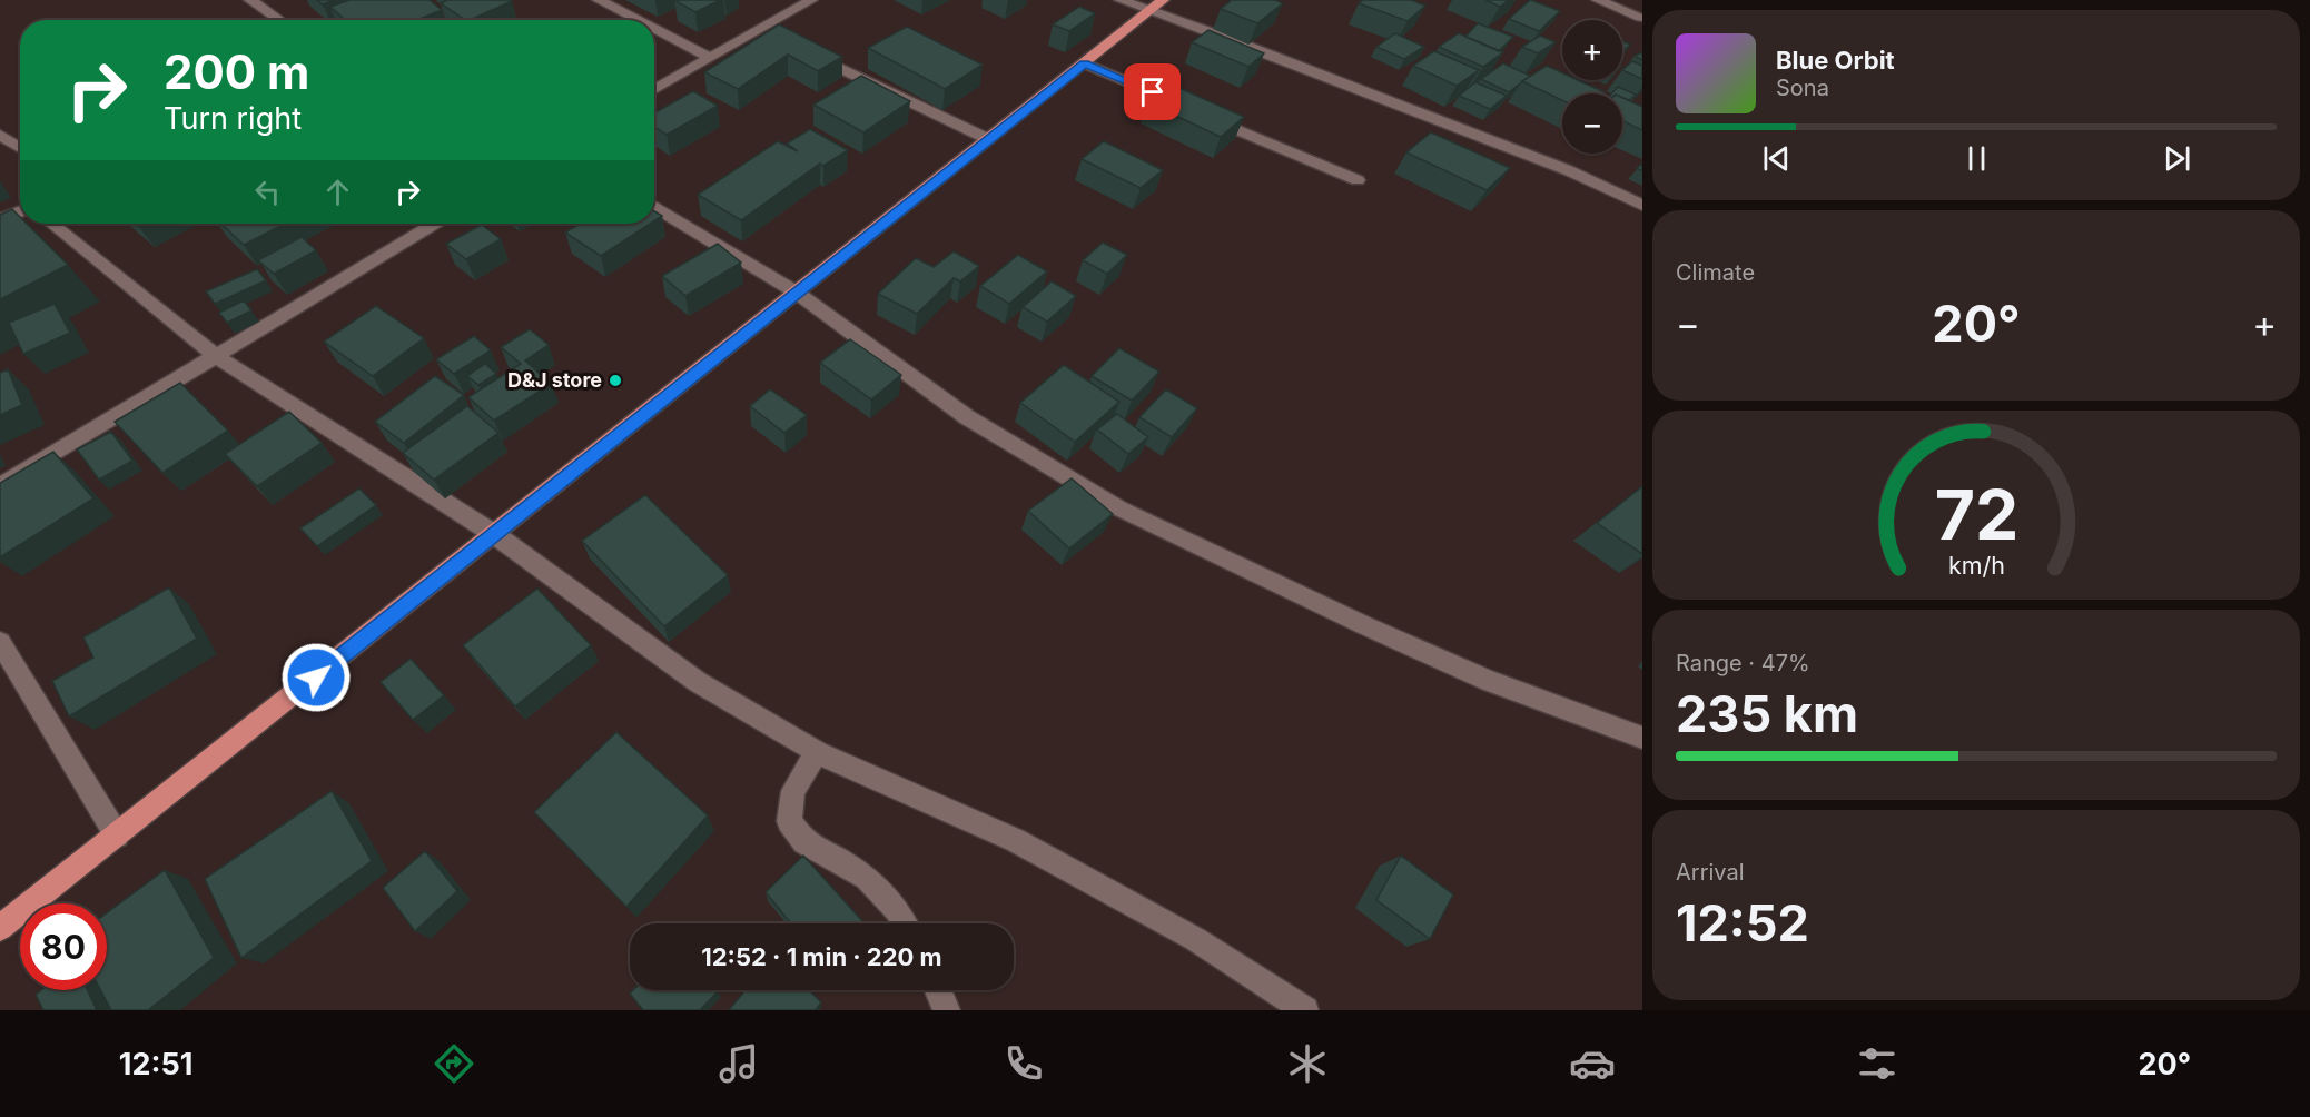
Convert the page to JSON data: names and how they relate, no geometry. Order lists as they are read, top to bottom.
{
  "places": ["D&J store"],
  "page": {
    "map_buttons": ["+", "−"],
    "turn": ["200 m", "Turn right"],
    "song": ["Blue Orbit", "Sona"],
    "tile": [
      "Climate",
      ["Range · 47%", "235 km"],
      ["Arrival", "12:52"]
    ],
    "heat": ["−", "20°", "+"],
    "limit": "80",
    "trip": "12:52 · 1 min · 220 m",
    "tabs": ["12:51", "20°"],
    "gauge": ["72", "km/h"]
  }
}
